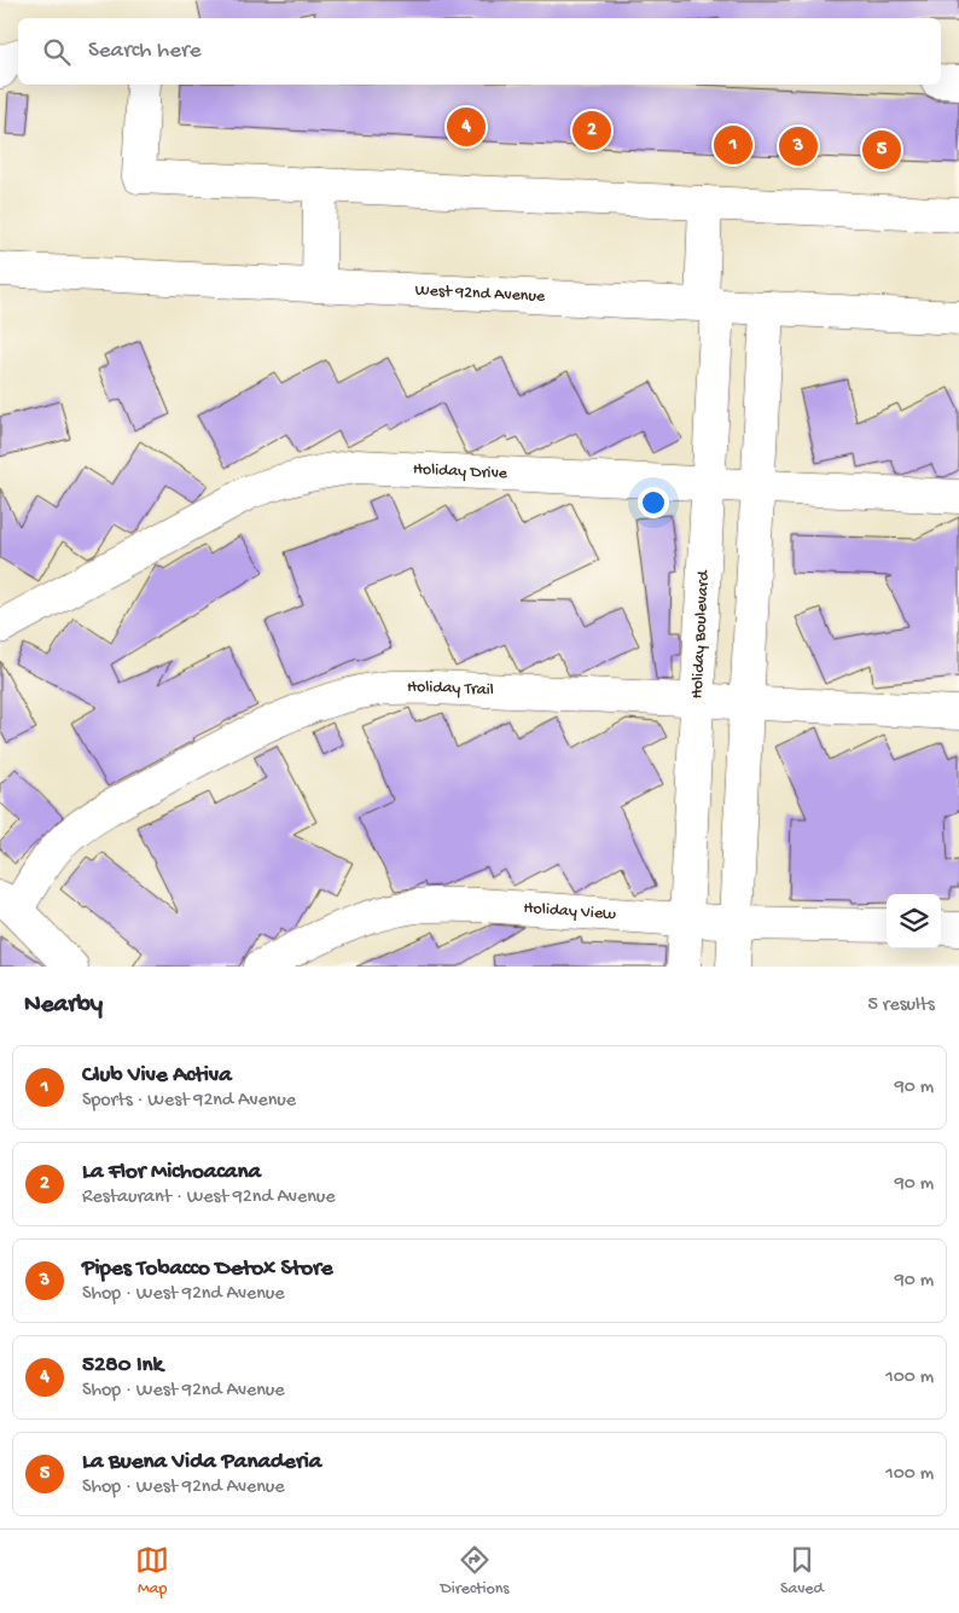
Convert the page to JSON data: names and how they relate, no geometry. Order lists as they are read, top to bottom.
{
  "streets": {
    "street": [
      "West 92nd Avenue",
      "Holiday Drive",
      "Holiday Boulevard",
      "Holiday Trail",
      "Holiday View"
    ]
  },
  "crossings": [
    ["West 92nd Avenue", "Holiday Boulevard"],
    ["Holiday Drive", "Holiday Boulevard"],
    ["Holiday Boulevard", "Holiday Trail"],
    ["Holiday Boulevard", "Holiday View"]
  ],
  "page": {
    "search": "Search here",
    "pins": [
      "4",
      "2",
      "1",
      "3",
      "5"
    ],
    "heading": ["Nearby", "5 results"],
    "list": [
      {
        "mark": "1",
        "name": "Club Vive Activa",
        "note": "Sports · West 92nd Avenue",
        "value": "90 m"
      },
      {
        "mark": "2",
        "name": "La Flor Michoacana",
        "note": "Restaurant · West 92nd Avenue",
        "value": "90 m"
      },
      {
        "mark": "3",
        "name": "Pipes Tobacco Detox Store",
        "note": "Shop · West 92nd Avenue",
        "value": "90 m"
      },
      {
        "mark": "4",
        "name": "5280 Ink",
        "note": "Shop · West 92nd Avenue",
        "value": "100 m"
      },
      {
        "mark": "5",
        "name": "La Buena Vida Panaderia",
        "note": "Shop · West 92nd Avenue",
        "value": "100 m"
      }
    ],
    "nav": ["Map", "Directions", "Saved"]
  }
}
